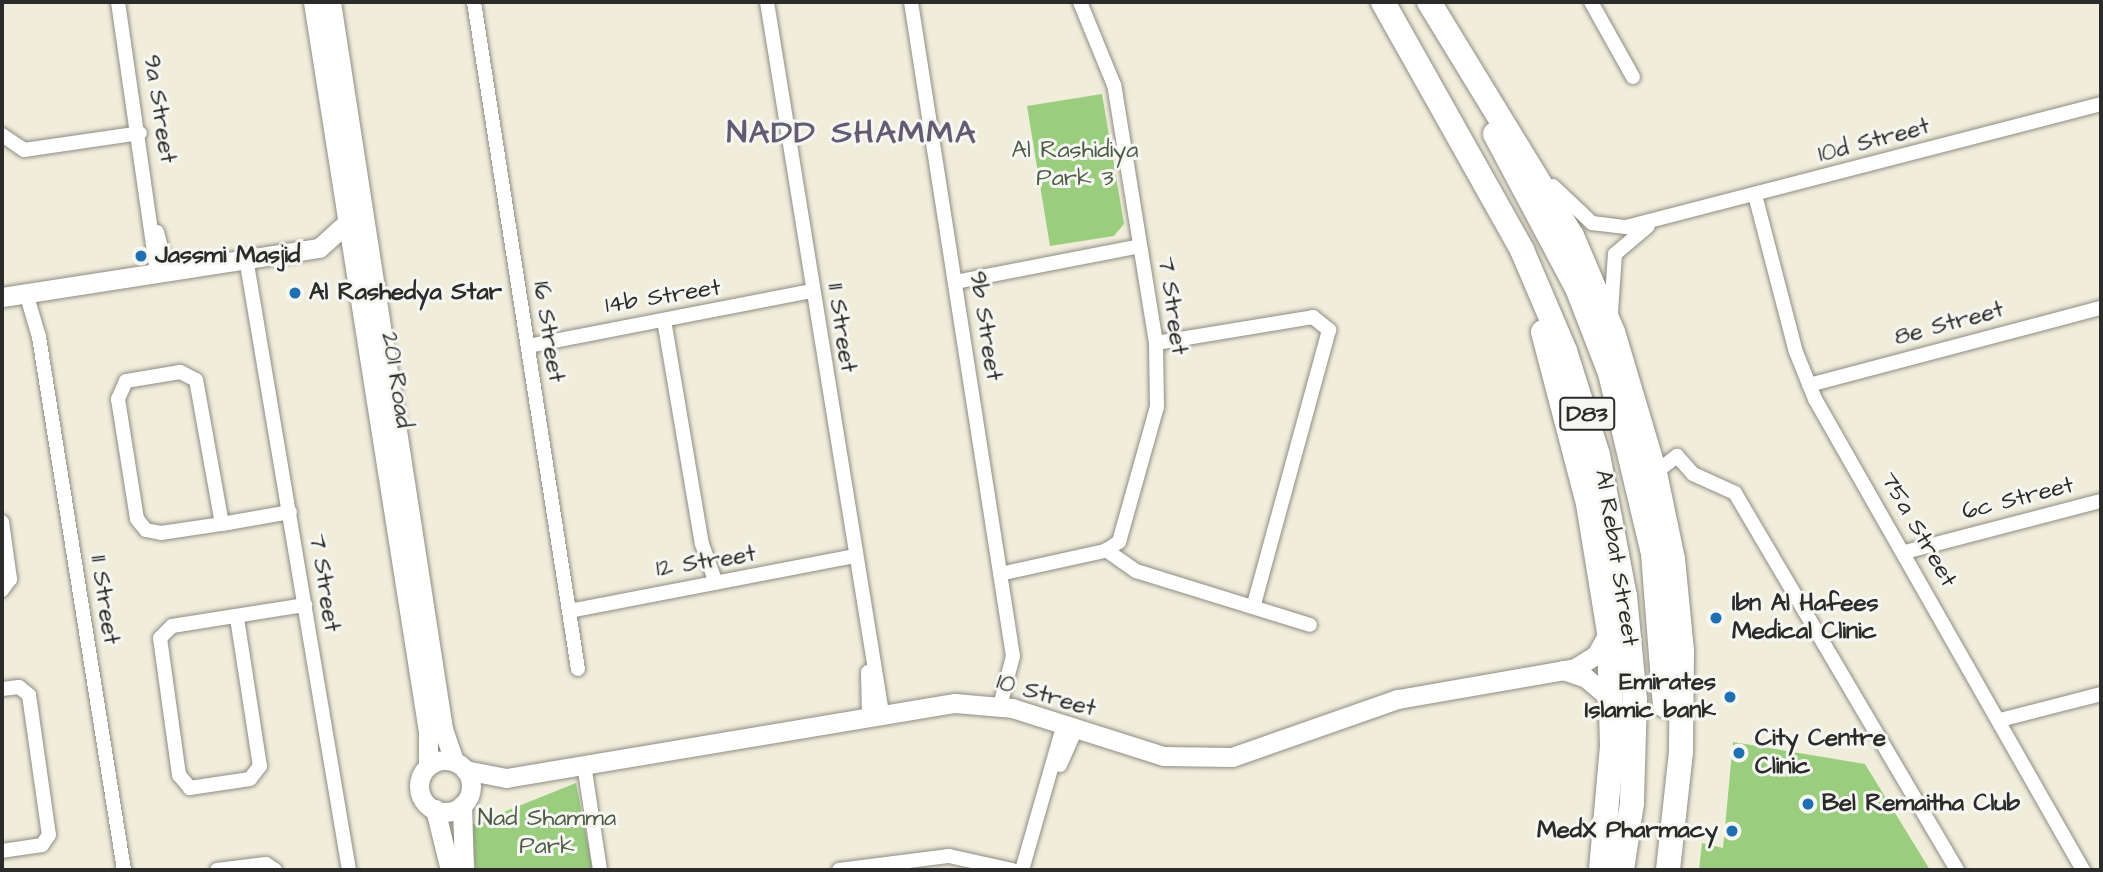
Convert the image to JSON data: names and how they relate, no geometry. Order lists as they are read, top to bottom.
{
  "streets": {
    "highway": ["D83", "Al Rebat Street"],
    "street": [
      "9a Street",
      "10d Street",
      "14b Street",
      "7 Street",
      "8e Street",
      "9b Street",
      "11 Street",
      "16 Street",
      "201 Road",
      "6c Street",
      "75a Street",
      "12 Street",
      "10 Street"
    ]
  },
  "crossings": [
    ["10d Street", "75a Street"],
    ["14b Street", "11 Street"],
    ["14b Street", "16 Street"],
    ["8e Street", "75a Street"],
    ["9b Street", "10 Street"],
    ["11 Street", "12 Street"],
    ["11 Street", "10 Street"],
    ["16 Street", "12 Street"],
    ["201 Road", "10 Street"],
    ["6c Street", "75a Street"]
  ],
  "districts": ["NADD SHAMMA"],
  "parks": ["Al Rashidiya Park 3", "Nad Shamma Park"],
  "places": [
    "Jassmi Masjid",
    "Al Rashedya Star",
    "Ibn Al Hafees Medical Clinic",
    "Emirates Islamic bank",
    "City Centre Clinic",
    "Bel Remaitha Club",
    "MedX Pharmacy"
  ]
}
